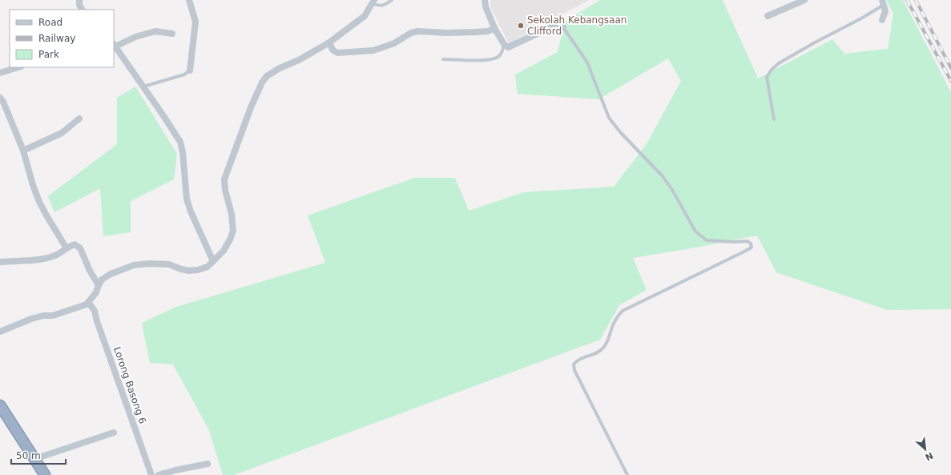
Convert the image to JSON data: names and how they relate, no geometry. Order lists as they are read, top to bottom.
{
  "streets": {
    "street": ["Lorong Basong 6"]
  },
  "places": ["Sekolah Kebangsaan Clifford"],
  "legend": ["Road", "Railway", "Park"],
  "scale_bar": "50 m",
  "north": "bottom right"
}
